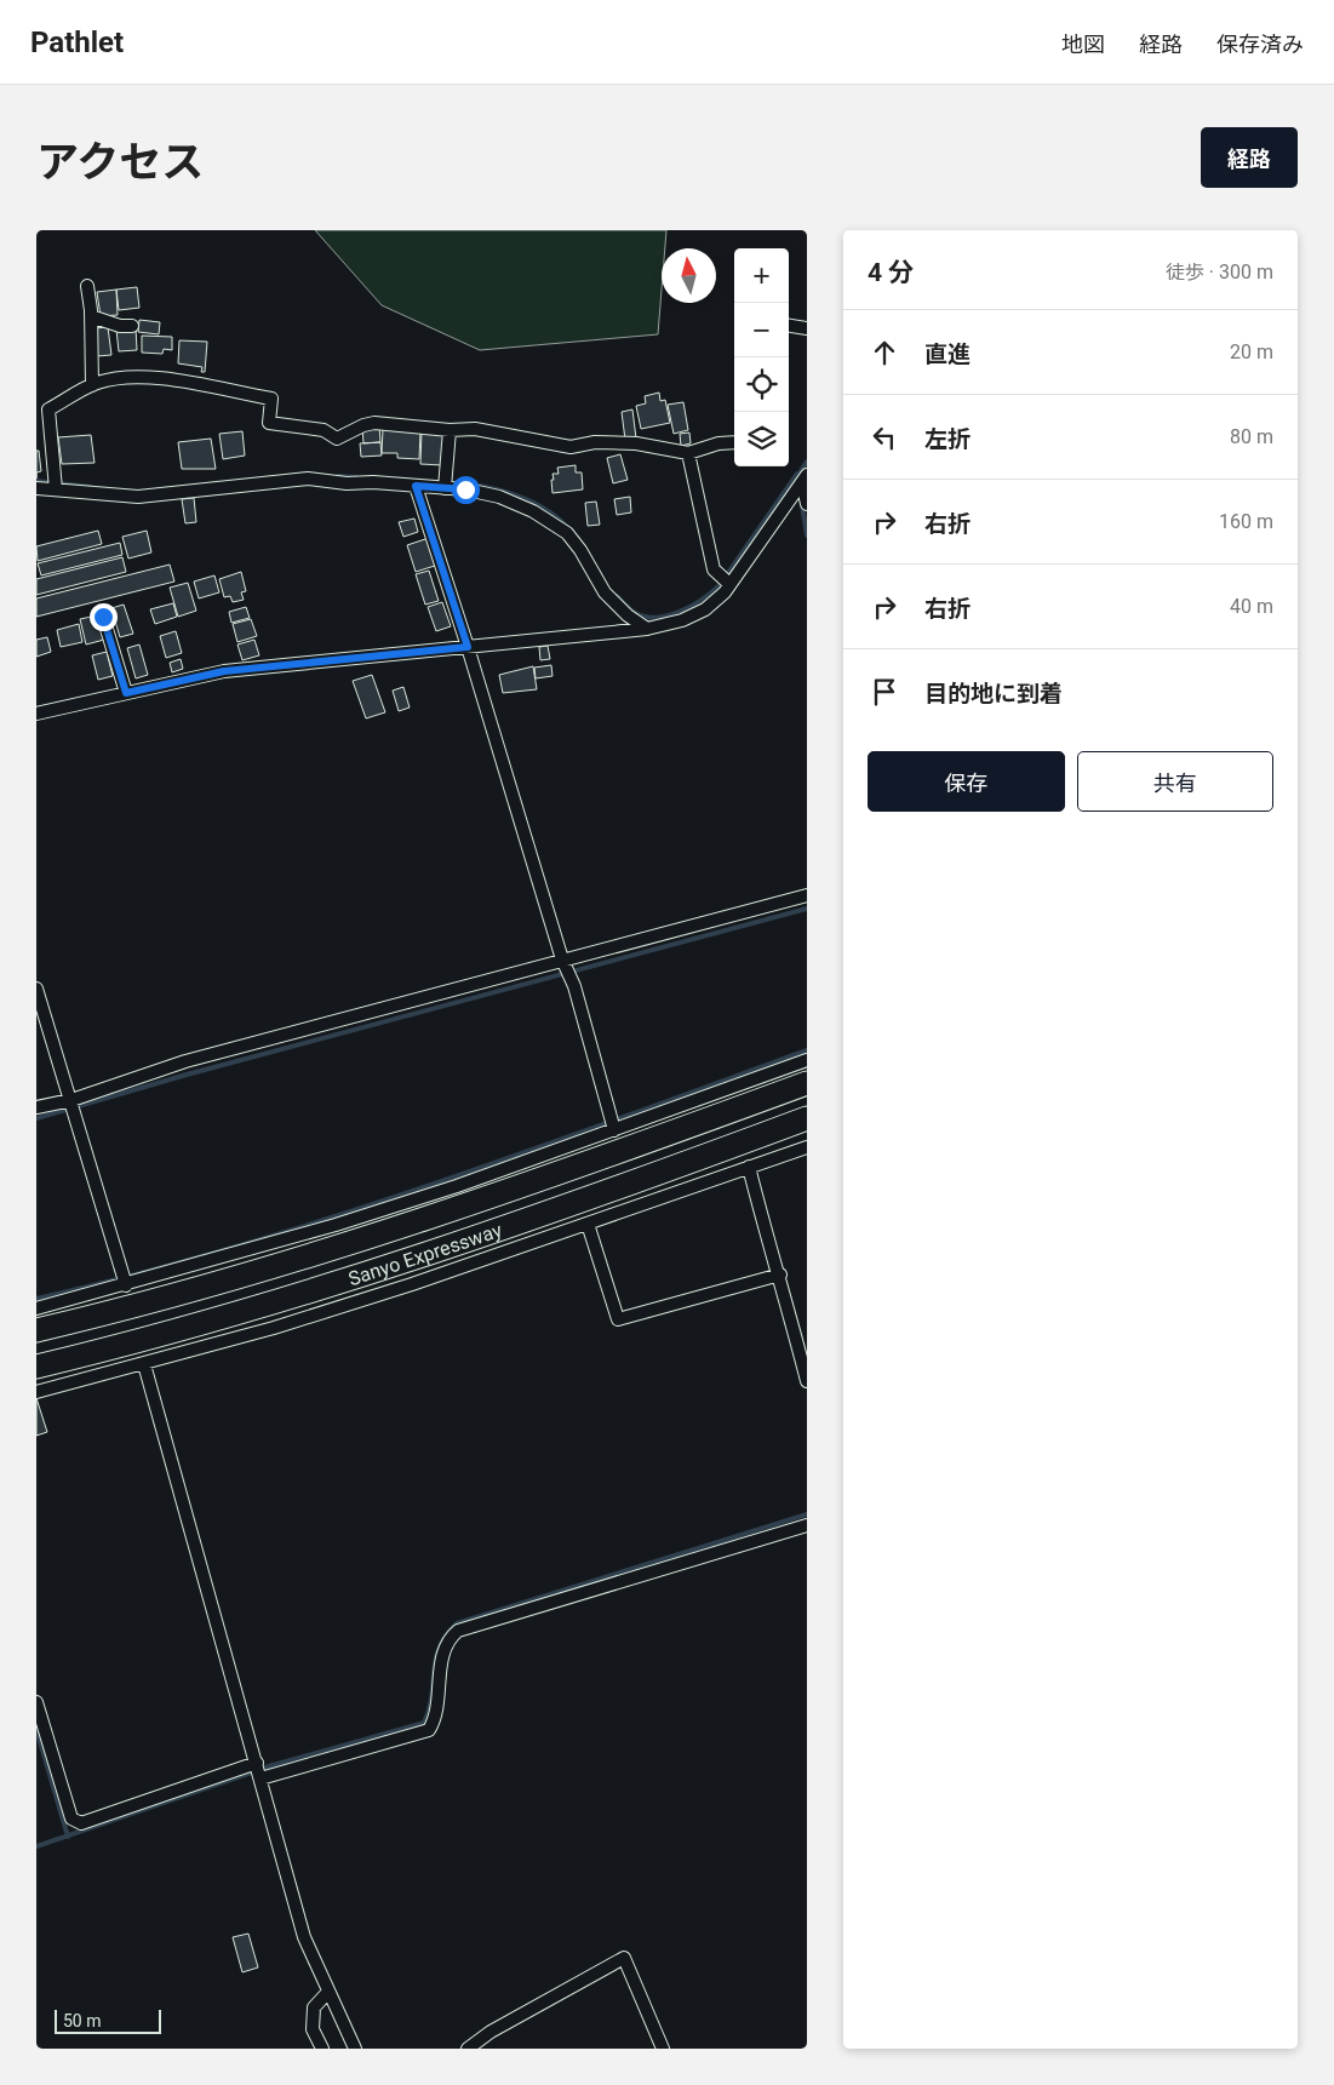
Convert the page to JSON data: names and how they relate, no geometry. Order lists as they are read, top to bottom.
{
  "streets": {
    "highway": ["Sanyo Expressway"]
  },
  "scale_bar": "50 m",
  "north": "top",
  "page": {
    "header": "Pathlet",
    "nav": ["地図", "経路", "保存済み"],
    "title": "アクセス",
    "buttons": [
      "経路",
      ["保存", "共有"]
    ],
    "heading": ["4 分", "徒歩 · 300 m"],
    "map_buttons": ["+", "−"],
    "list": [
      ["直進", "20 m"],
      ["左折", "80 m"],
      ["右折", "160 m"],
      ["右折", "40 m"],
      "目的地に到着"
    ],
    "scale": "50 m"
  }
}
